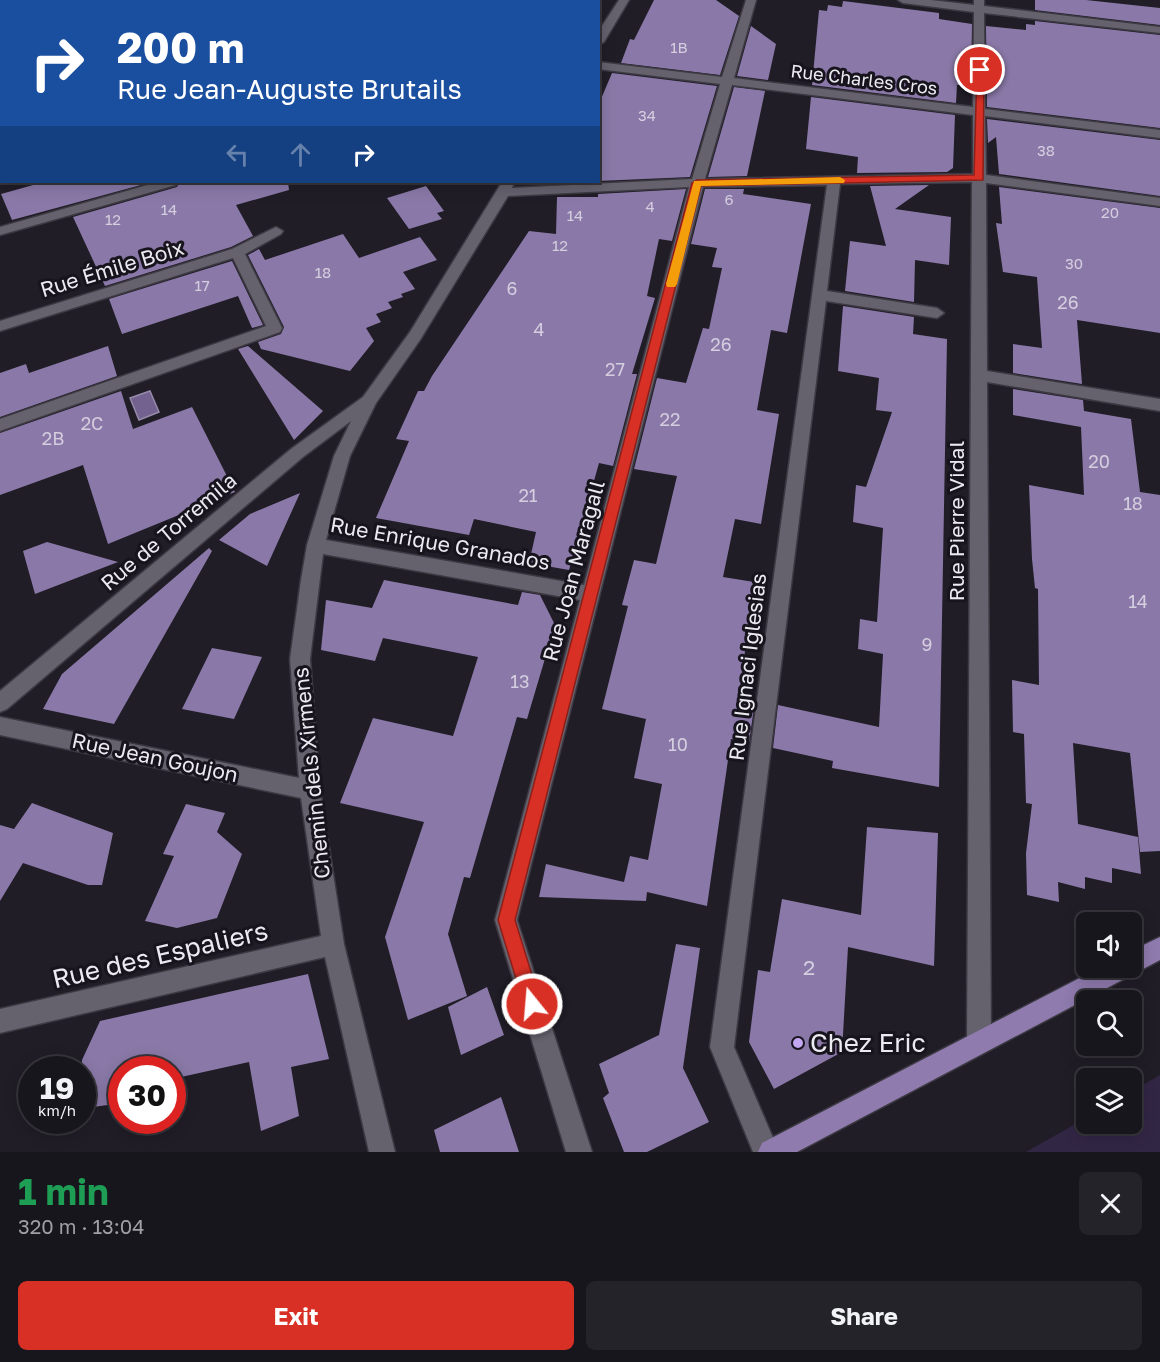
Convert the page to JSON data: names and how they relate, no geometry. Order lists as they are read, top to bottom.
{
  "streets": {
    "street": [
      "Rue Charles Cros",
      "Rue Émile Boix",
      "Rue Pierre Vidal",
      "Rue de Torremila",
      "Rue Enrique Granados",
      "Rue Joan Maragall",
      "Rue Ignaci Iglesias",
      "Rue Jean Goujon",
      "Chemin dels Xirmens",
      "Rue des Espaliers"
    ]
  },
  "crossings": [
    ["Rue Charles Cros", "Rue Pierre Vidal"],
    ["Rue Charles Cros", "Rue Joan Maragall"],
    ["Rue de Torremila", "Chemin dels Xirmens"],
    ["Rue Enrique Granados", "Rue Joan Maragall"],
    ["Rue Enrique Granados", "Chemin dels Xirmens"],
    ["Rue Jean Goujon", "Chemin dels Xirmens"],
    ["Chemin dels Xirmens", "Rue des Espaliers"]
  ],
  "places": ["Chez Eric"],
  "house_numbers": [
    "1B",
    "34",
    "38",
    "6",
    "4",
    "14",
    "20",
    "14",
    "12",
    "12",
    "30",
    "18",
    "17",
    "6",
    "26",
    "4",
    "26",
    "27",
    "22",
    "2C",
    "2B",
    "20",
    "21",
    "18",
    "14",
    "9",
    "13",
    "10",
    "2"
  ],
  "page": {
    "turn": ["200 m", "Rue Jean-Auguste Brutails"],
    "speed": "19 km/h",
    "limit": "30",
    "heading": ["1 min", "320 m · 13:04"],
    "buttons": ["Exit", "Share"]
  }
}
